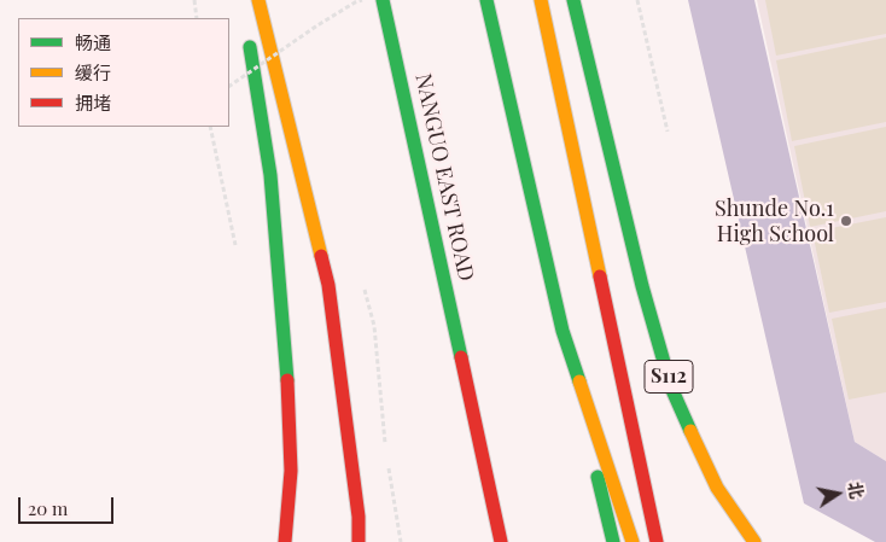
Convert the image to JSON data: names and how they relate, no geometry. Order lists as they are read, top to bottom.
{
  "streets": {
    "main road": ["NANGUO EAST ROAD", "S112"]
  },
  "places": ["Shunde No.1 High School"],
  "legend": ["畅通", "缓行", "拥堵"],
  "scale_bar": "20 m",
  "north": "right"
}
